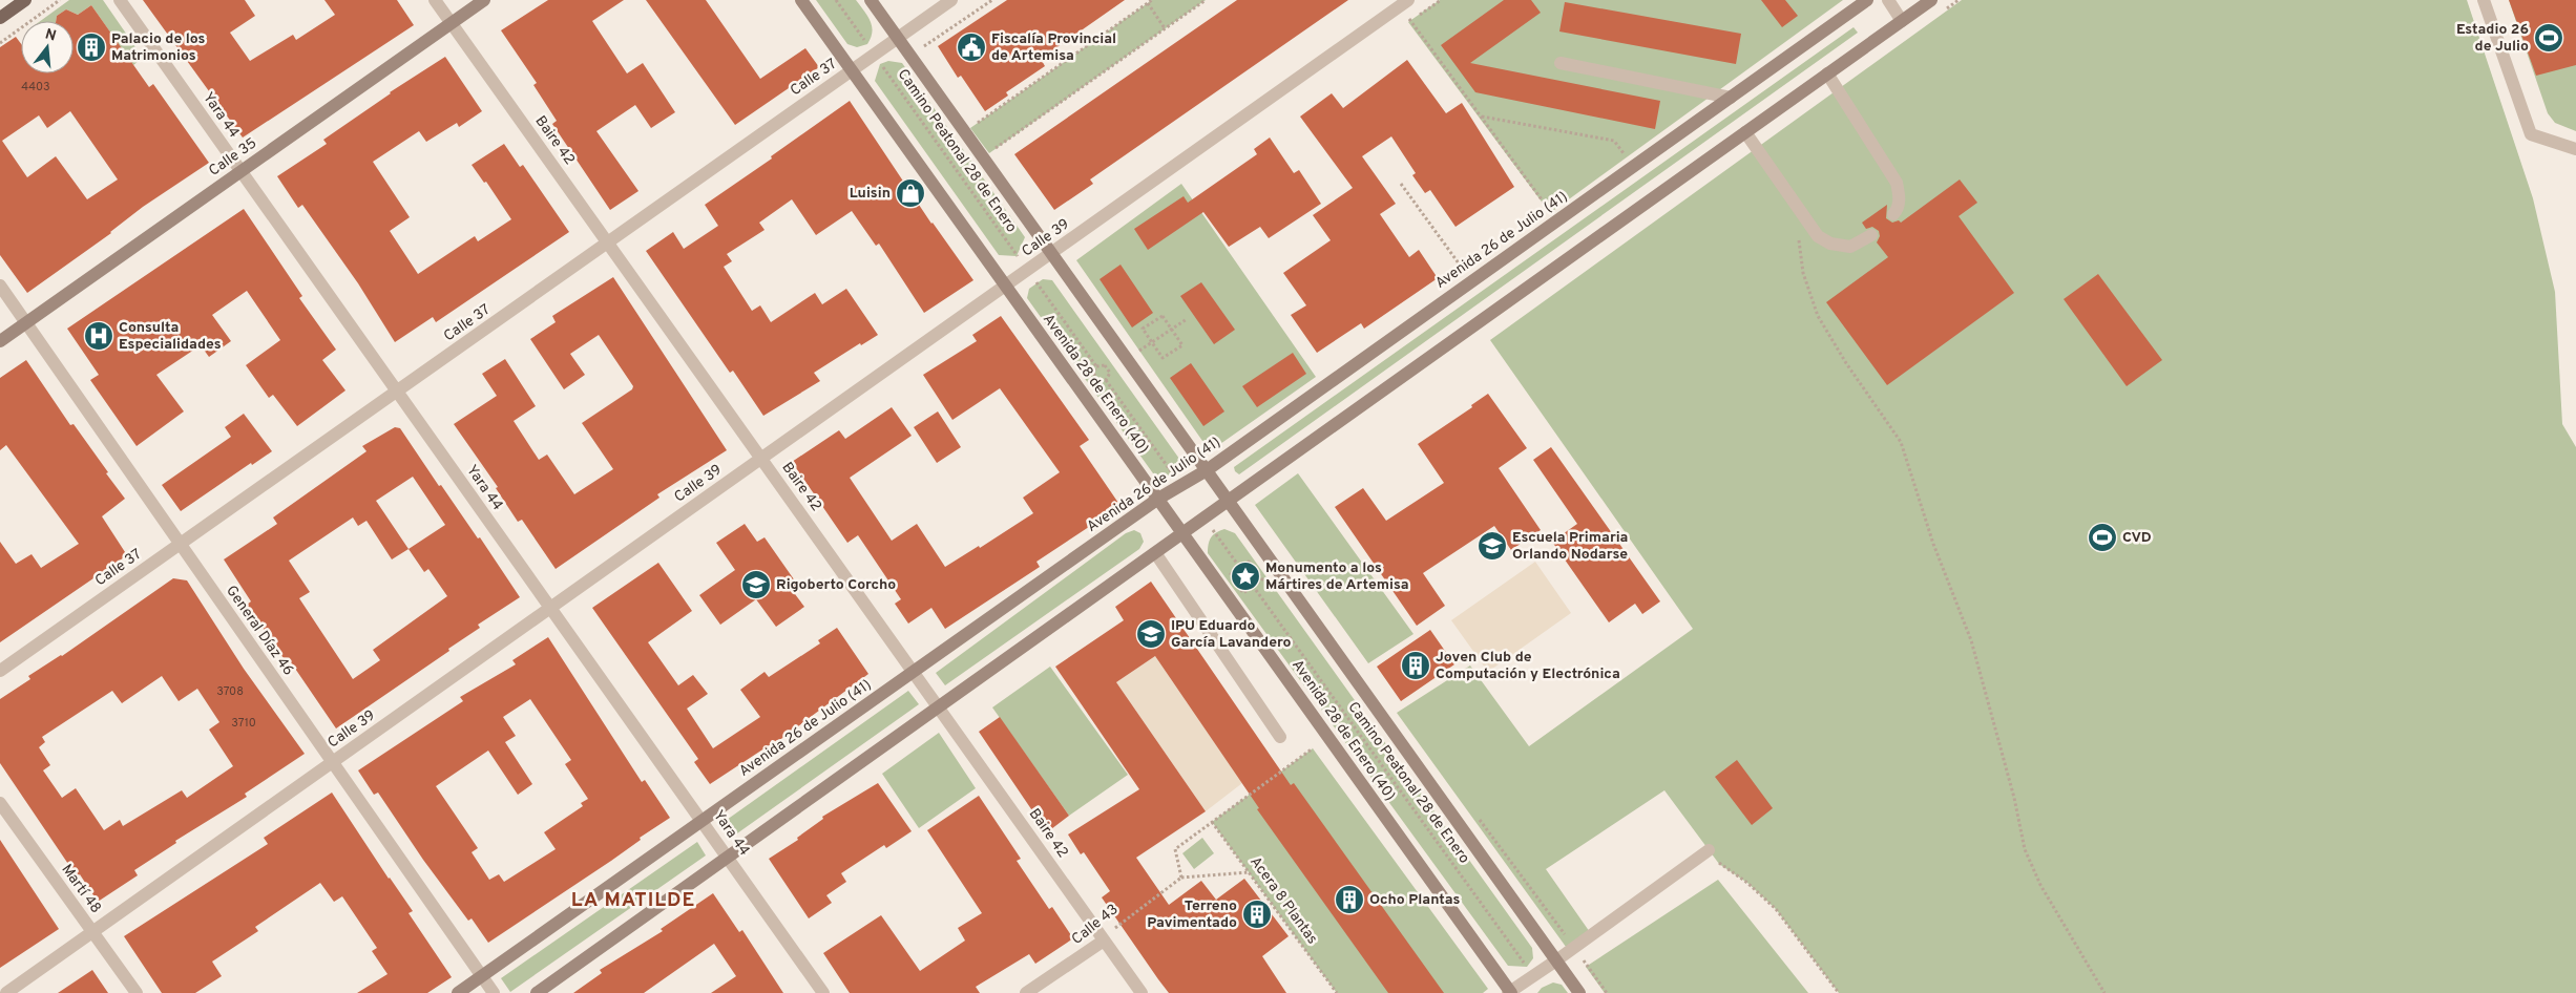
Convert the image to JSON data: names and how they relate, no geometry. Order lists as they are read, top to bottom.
{
  "streets": {
    "main road": ["Calle 35", "Avenida 26 de Julio (41)", "Avenida 28 de Enero (40)"],
    "street": [
      "Calle 37",
      "Yara 44",
      "Baire 42",
      "Calle 39",
      "General Díaz 46",
      "Martí 48",
      "Calle 43"
    ],
    "path": ["Camino Peatonal 28 de Enero", "Acera 8 Plantas"]
  },
  "crossings": [
    ["Calle 37", "Yara 44"],
    ["Calle 37", "Baire 42"],
    ["Calle 37", "Camino Peatonal 28 de Enero"],
    ["Calle 37", "Avenida 28 de Enero (40)"],
    ["Calle 37", "General Díaz 46"],
    ["Yara 44", "Calle 35"],
    ["Yara 44", "Calle 39"],
    ["Yara 44", "Avenida 26 de Julio (41)"],
    ["Baire 42", "Calle 35"],
    ["Baire 42", "Calle 39"],
    ["Baire 42", "Avenida 26 de Julio (41)"],
    ["Baire 42", "Calle 43"],
    ["Camino Peatonal 28 de Enero", "Calle 39"],
    ["Calle 35", "General Díaz 46"],
    ["Calle 39", "Avenida 28 de Enero (40)"],
    ["Calle 39", "General Díaz 46"],
    ["Calle 39", "Martí 48"],
    ["Avenida 26 de Julio (41)", "Avenida 28 de Enero (40)"],
    ["Avenida 26 de Julio (41)", "General Díaz 46"]
  ],
  "districts": ["LA MATILDE"],
  "places": {
    "sports": ["Estadio 26 de Julio", "CVD"],
    "building": [
      "Palacio de los Matrimonios",
      "Joven Club de Computación y Electrónica",
      "Ocho Plantas",
      "Terreno Pavimentado"
    ],
    "public building": ["Fiscalía Provincial de Artemisa"],
    "shop": ["Luisin"],
    "hospital": ["Consulta Especialidades"],
    "school or university": ["Escuela Primaria Orlando Nodarse", "Rigoberto Corcho", "IPU Eduardo García Lavandero"],
    "place": ["Monumento a los Mártires de Artemisa"]
  },
  "house_numbers": ["4403", "3708", "3710"],
  "north": "top"
}
